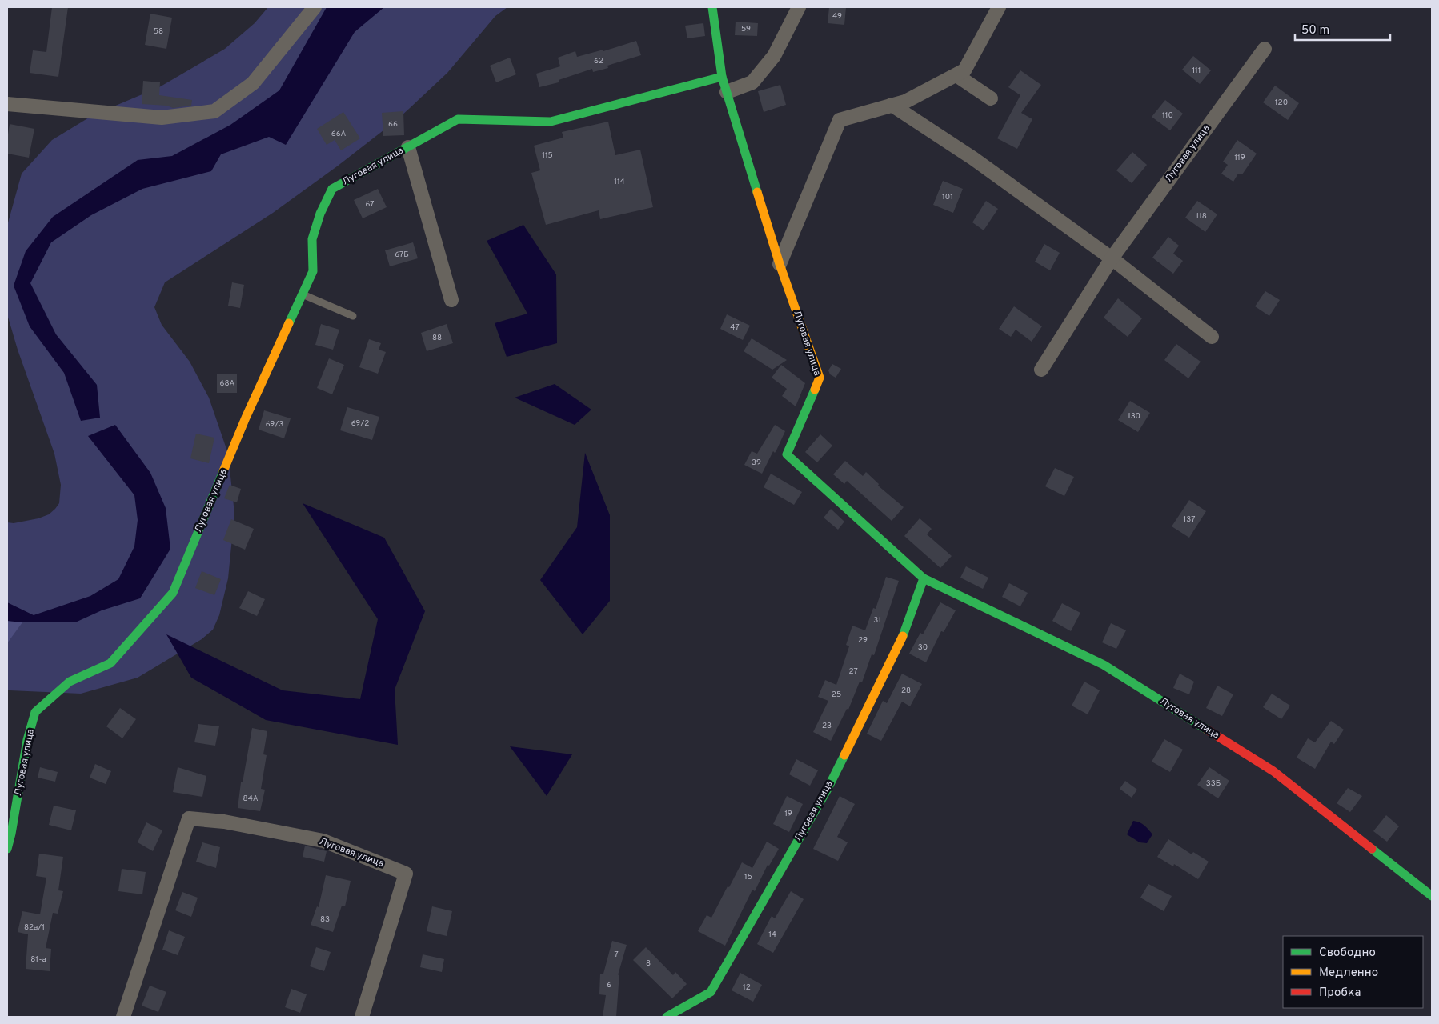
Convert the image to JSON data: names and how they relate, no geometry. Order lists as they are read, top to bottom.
{
  "streets": {
    "street": ["Луговая улица"]
  },
  "house_numbers": [
    "49",
    "59",
    "58",
    "62",
    "111",
    "120",
    "110",
    "66",
    "66А",
    "115",
    "119",
    "114",
    "101",
    "67",
    "118",
    "67Б",
    "47",
    "88",
    "68А",
    "130",
    "69/2",
    "69/3",
    "39",
    "137",
    "31",
    "29",
    "30",
    "27",
    "28",
    "25",
    "23",
    "33Б",
    "84А",
    "19",
    "15",
    "83",
    "82а/1",
    "14",
    "7",
    "81-а",
    "8",
    "6",
    "12"
  ],
  "legend": ["Свободно", "Медленно", "Пробка"],
  "scale_bar": "50 m"
}
